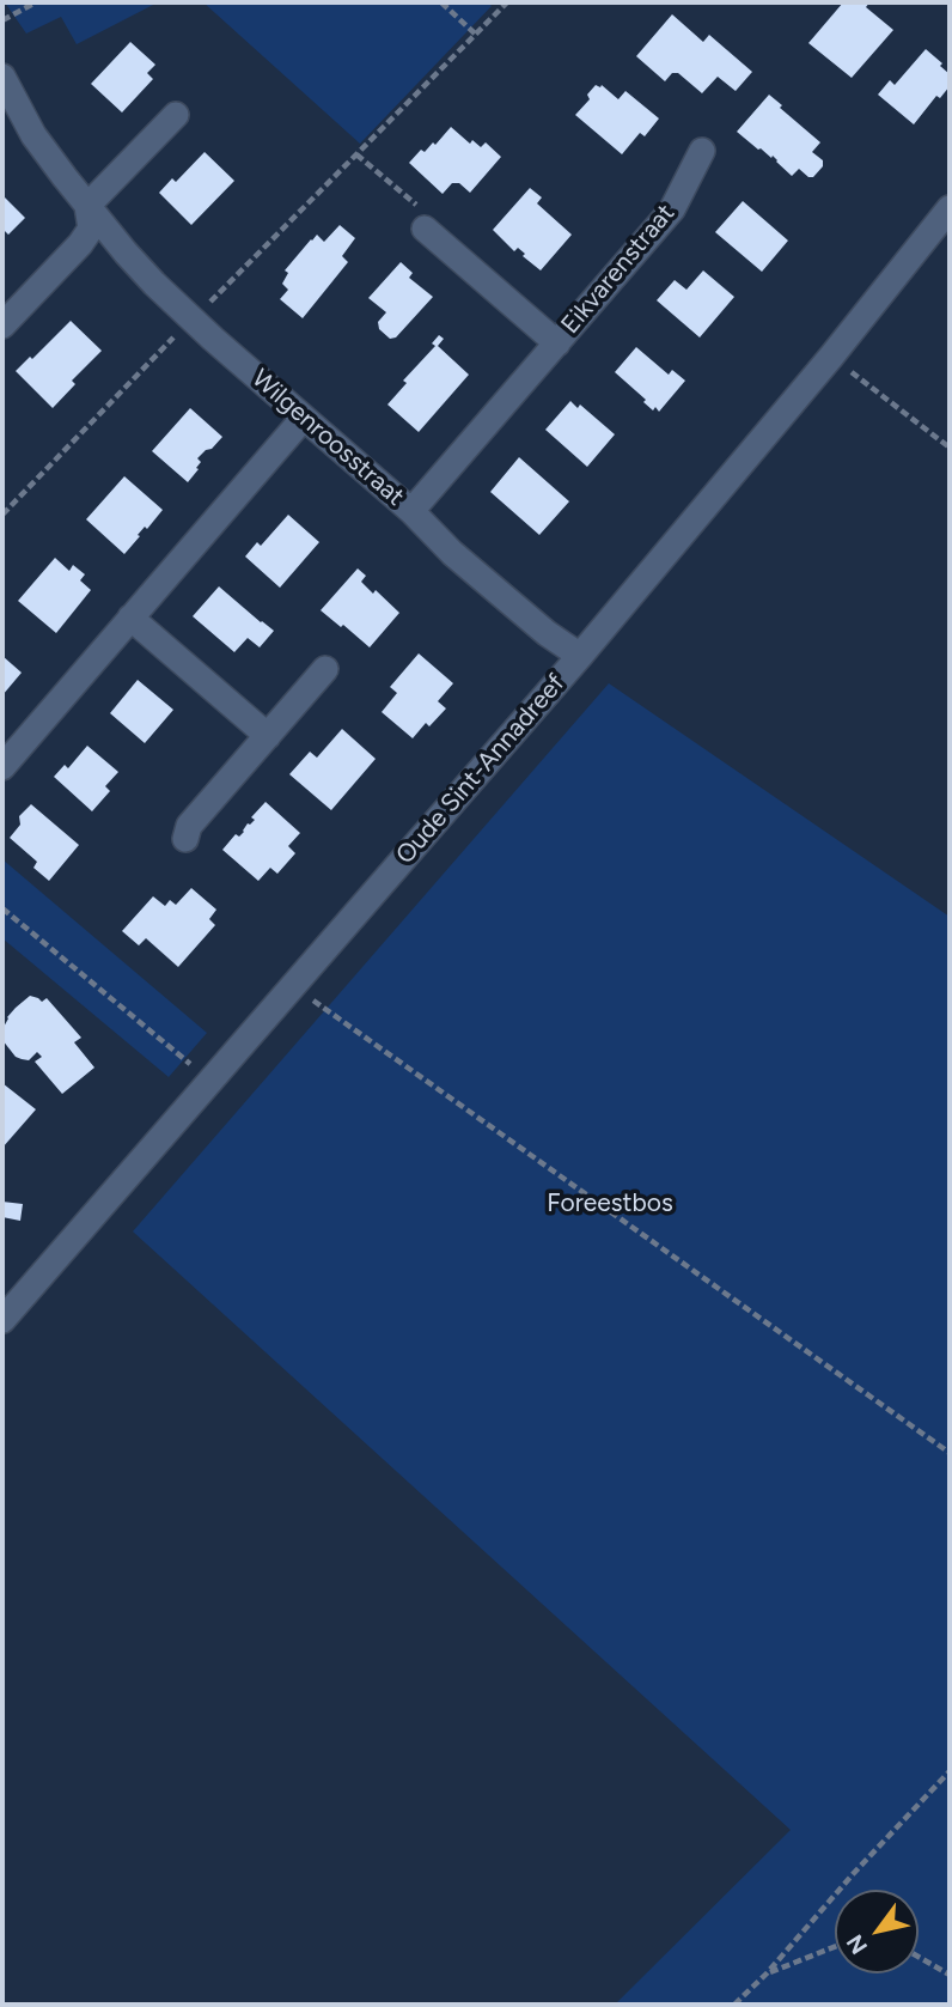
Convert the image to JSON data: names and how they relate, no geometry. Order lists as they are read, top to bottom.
{
  "streets": {
    "street": ["Eikvarenstraat", "Wilgenroosstraat", "Oude Sint-Annadreef"]
  },
  "crossings": [
    ["Eikvarenstraat", "Wilgenroosstraat"],
    ["Wilgenroosstraat", "Oude Sint-Annadreef"]
  ],
  "parks": ["Foreestbos"],
  "north": "bottom left"
}
